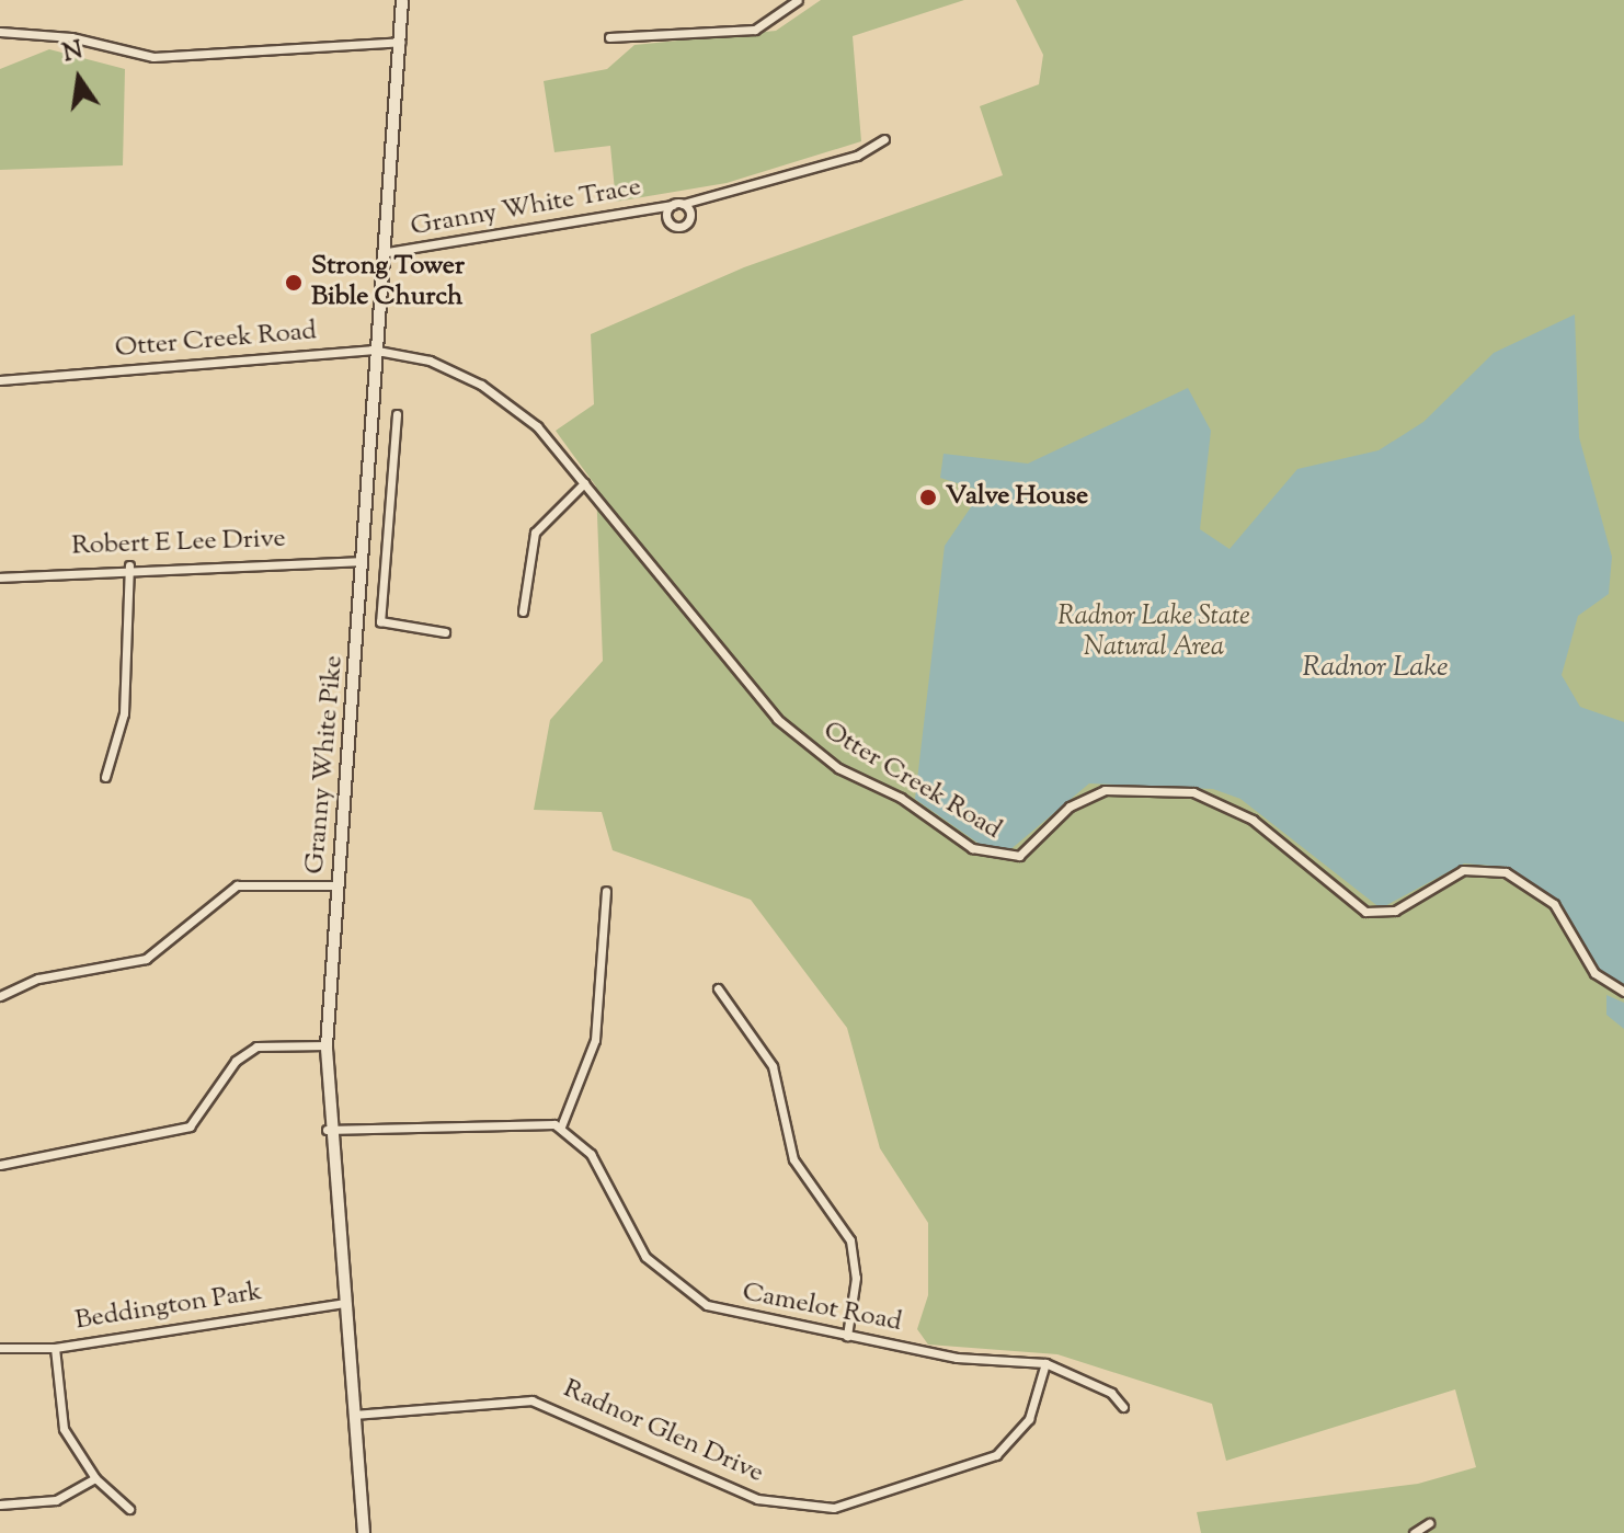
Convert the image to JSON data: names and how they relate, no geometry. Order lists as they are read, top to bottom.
{
  "streets": {
    "main road": ["Granny White Pike"],
    "street": [
      "Granny White Trace",
      "Otter Creek Road",
      "Robert E Lee Drive",
      "Beddington Park",
      "Camelot Road",
      "Radnor Glen Drive"
    ]
  },
  "crossings": [
    ["Granny White Trace", "Granny White Pike"],
    ["Otter Creek Road", "Granny White Pike"],
    ["Robert E Lee Drive", "Granny White Pike"],
    ["Granny White Pike", "Beddington Park"],
    ["Granny White Pike", "Radnor Glen Drive"],
    ["Camelot Road", "Radnor Glen Drive"]
  ],
  "water": ["Radnor Lake"],
  "parks": ["Radnor Lake State Natural Area"],
  "places": ["Strong Tower Bible Church", "Valve House"],
  "north": "top"
}
